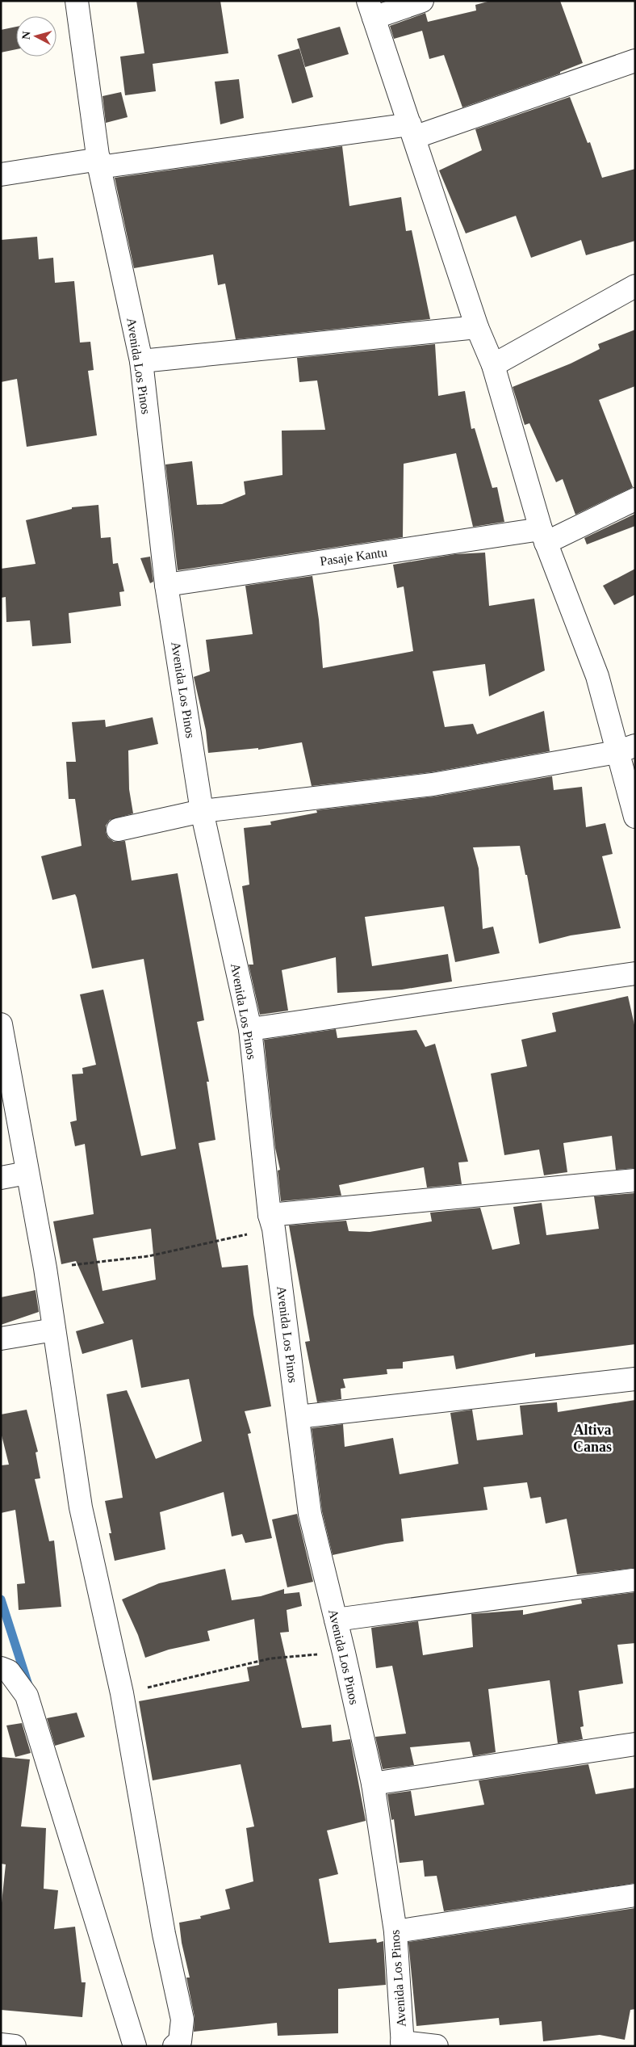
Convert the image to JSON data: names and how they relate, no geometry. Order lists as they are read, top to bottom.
{
  "streets": {
    "street": ["Avenida Los Pinos", "Pasaje Kantu"]
  },
  "crossings": [
    ["Avenida Los Pinos", "Pasaje Kantu"]
  ],
  "districts": ["Altiva Canas"],
  "north": "left"
}
